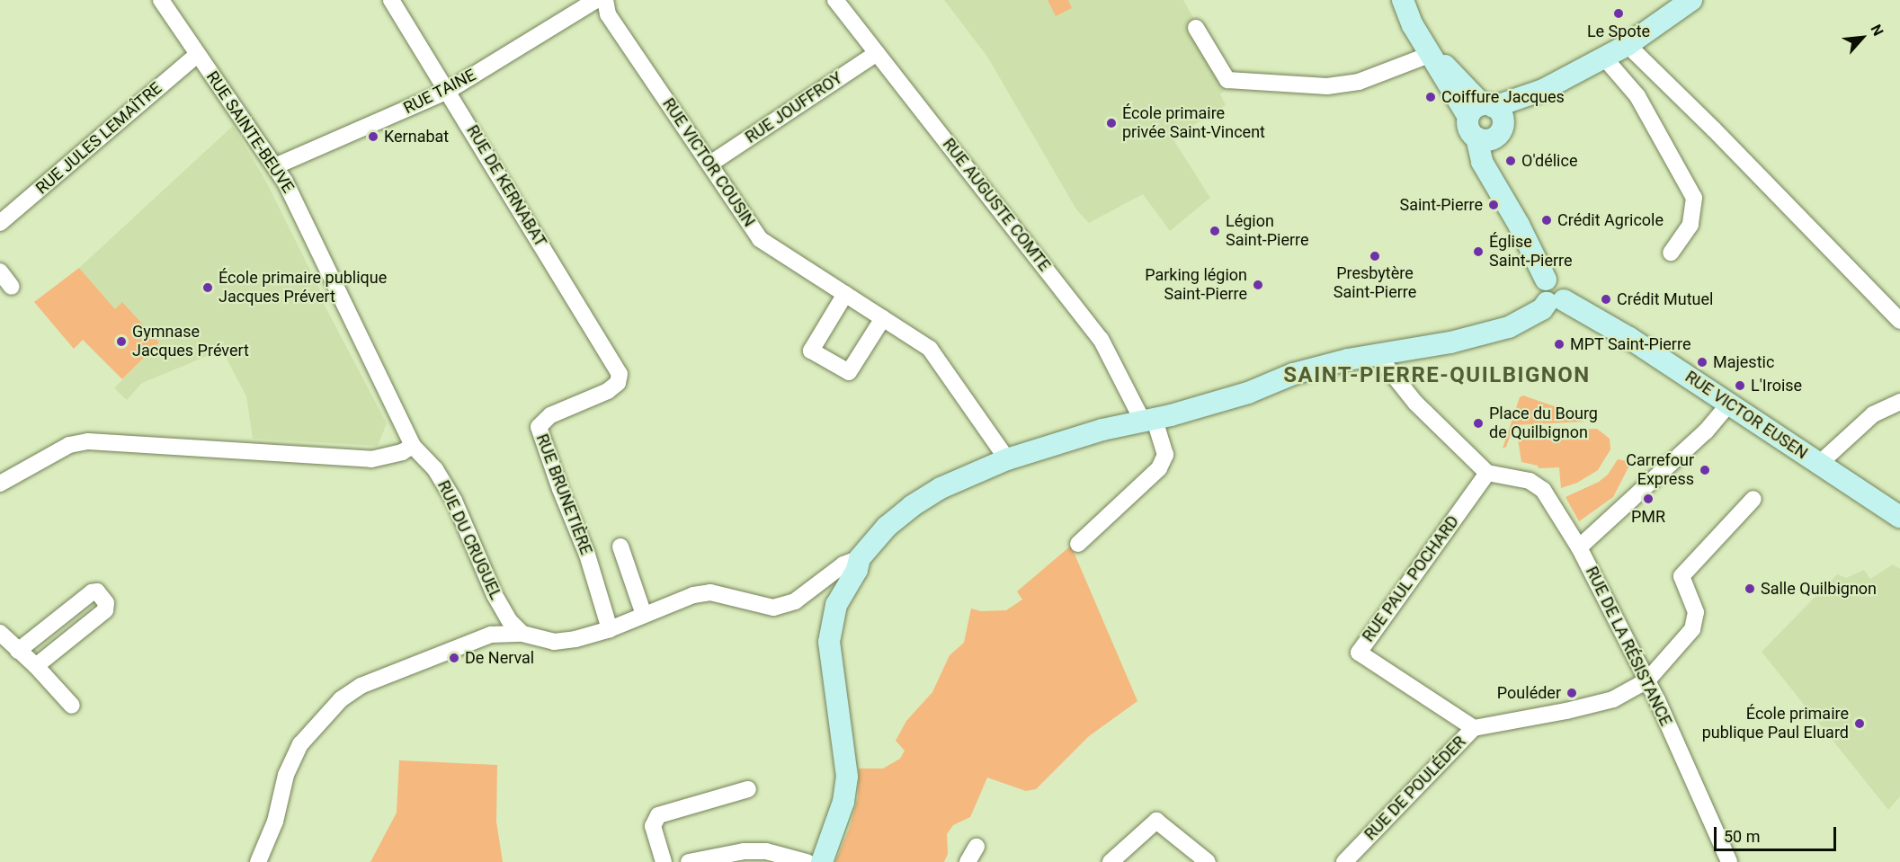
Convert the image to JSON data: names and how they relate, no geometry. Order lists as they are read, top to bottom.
{
  "streets": {
    "street": [
      "RUE TAINE",
      "RUE JOUFFROY",
      "RUE SAINTE-BEUVE",
      "RUE JULES LEMAÎTRE",
      "RUE VICTOR COUSIN",
      "RUE DE KERNABAT",
      "RUE AUGUSTE COMTE",
      "RUE VICTOR EUSEN",
      "RUE BRUNETIÈRE",
      "RUE DU CRUGUEL",
      "RUE PAUL POCHARD",
      "RUE DE LA RÉSISTANCE",
      "RUE DE POULÉDER"
    ]
  },
  "crossings": [
    ["RUE TAINE", "RUE SAINTE-BEUVE"],
    ["RUE TAINE", "RUE DE KERNABAT"],
    ["RUE JOUFFROY", "RUE VICTOR COUSIN"],
    ["RUE JOUFFROY", "RUE AUGUSTE COMTE"],
    ["RUE SAINTE-BEUVE", "RUE JULES LEMAÎTRE"],
    ["RUE SAINTE-BEUVE", "RUE DU CRUGUEL"],
    ["RUE DE KERNABAT", "RUE BRUNETIÈRE"],
    ["RUE PAUL POCHARD", "RUE DE LA RÉSISTANCE"],
    ["RUE PAUL POCHARD", "RUE DE POULÉDER"],
    ["RUE DE LA RÉSISTANCE", "RUE DE POULÉDER"]
  ],
  "districts": ["SAINT-PIERRE-QUILBIGNON"],
  "places": [
    "Le Spote",
    "Coiffure Jacques",
    "École primaire privée Saint-Vincent",
    "Kernabat",
    "O'délice",
    "Saint-Pierre",
    "Crédit Agricole",
    "Légion Saint-Pierre",
    "Église Saint-Pierre",
    "Presbytère Saint-Pierre",
    "Parking légion Saint-Pierre",
    "École primaire publique Jacques Prévert",
    "Crédit Mutuel",
    "Gymnase Jacques Prévert",
    "MPT Saint-Pierre",
    "Majestic",
    "L'Iroise",
    "Place du Bourg de Quilbignon",
    "Carrefour Express",
    "PMR",
    "Salle Quilbignon",
    "De Nerval",
    "Pouléder",
    "École primaire publique Paul Eluard"
  ],
  "scale_bar": "50 m",
  "north": "top right"
}
